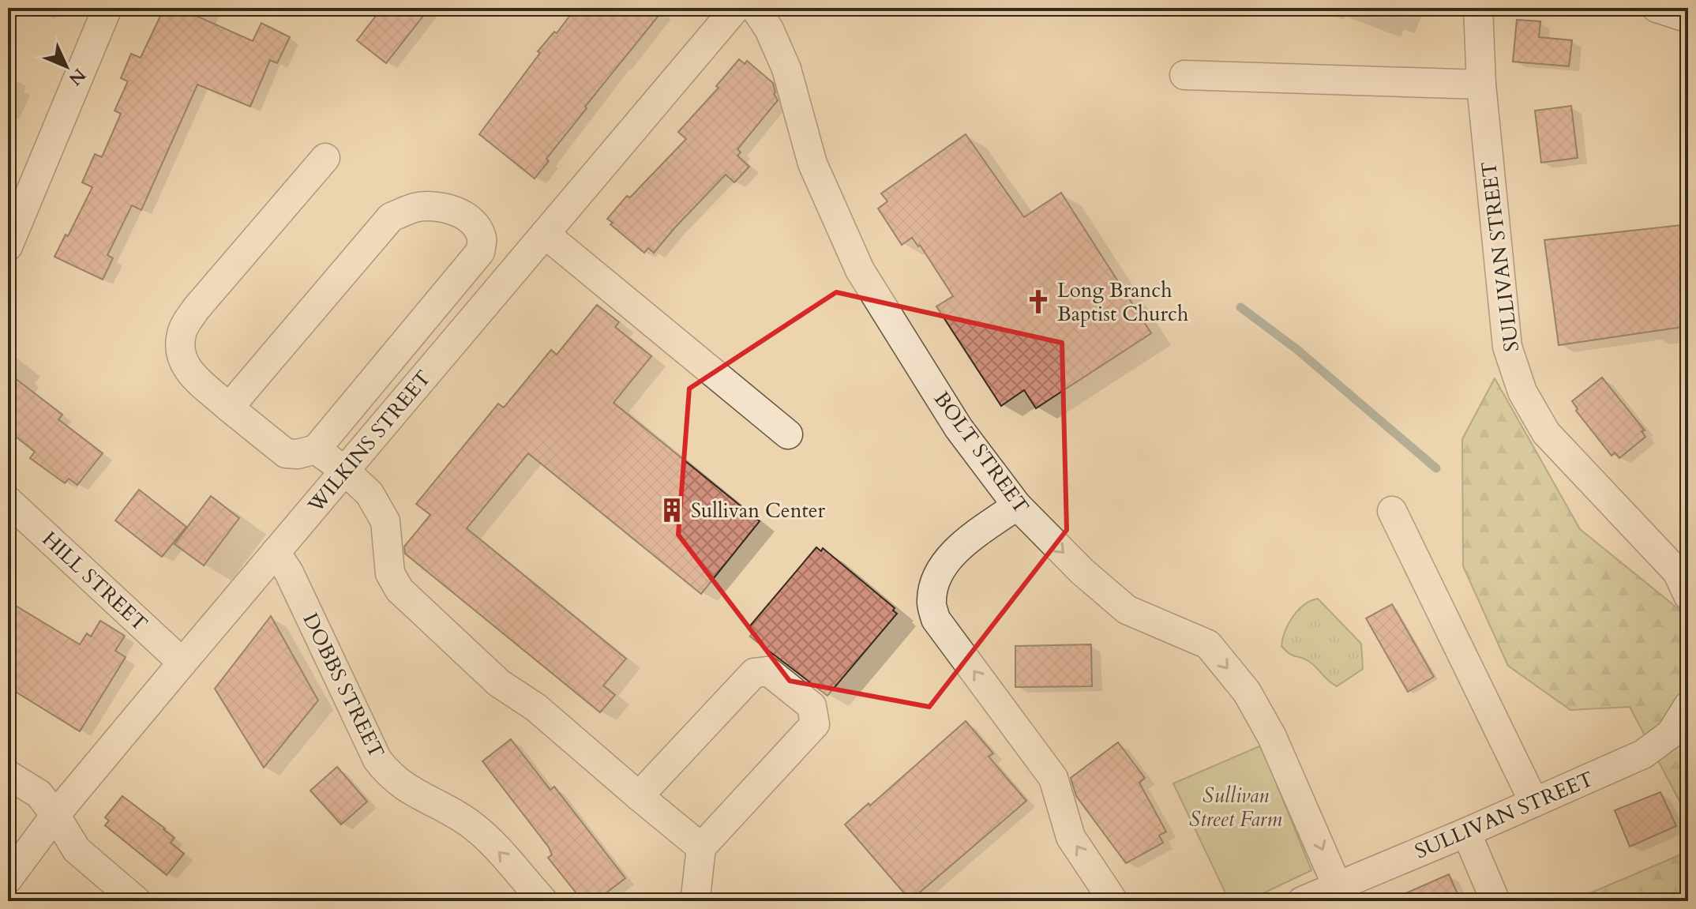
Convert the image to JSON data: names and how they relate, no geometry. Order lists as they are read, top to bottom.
{
  "streets": {
    "street": [
      "SULLIVAN STREET",
      "WILKINS STREET",
      "BOLT STREET",
      "HILL STREET",
      "DOBBS STREET"
    ]
  },
  "crossings": [
    ["SULLIVAN STREET", "BOLT STREET"],
    ["WILKINS STREET", "HILL STREET"],
    ["WILKINS STREET", "DOBBS STREET"]
  ],
  "parks": ["Sullivan Street Farm"],
  "places": {
    "church": ["Long Branch Baptist Church"],
    "building": ["Sullivan Center"]
  },
  "north": "bottom right"
}
